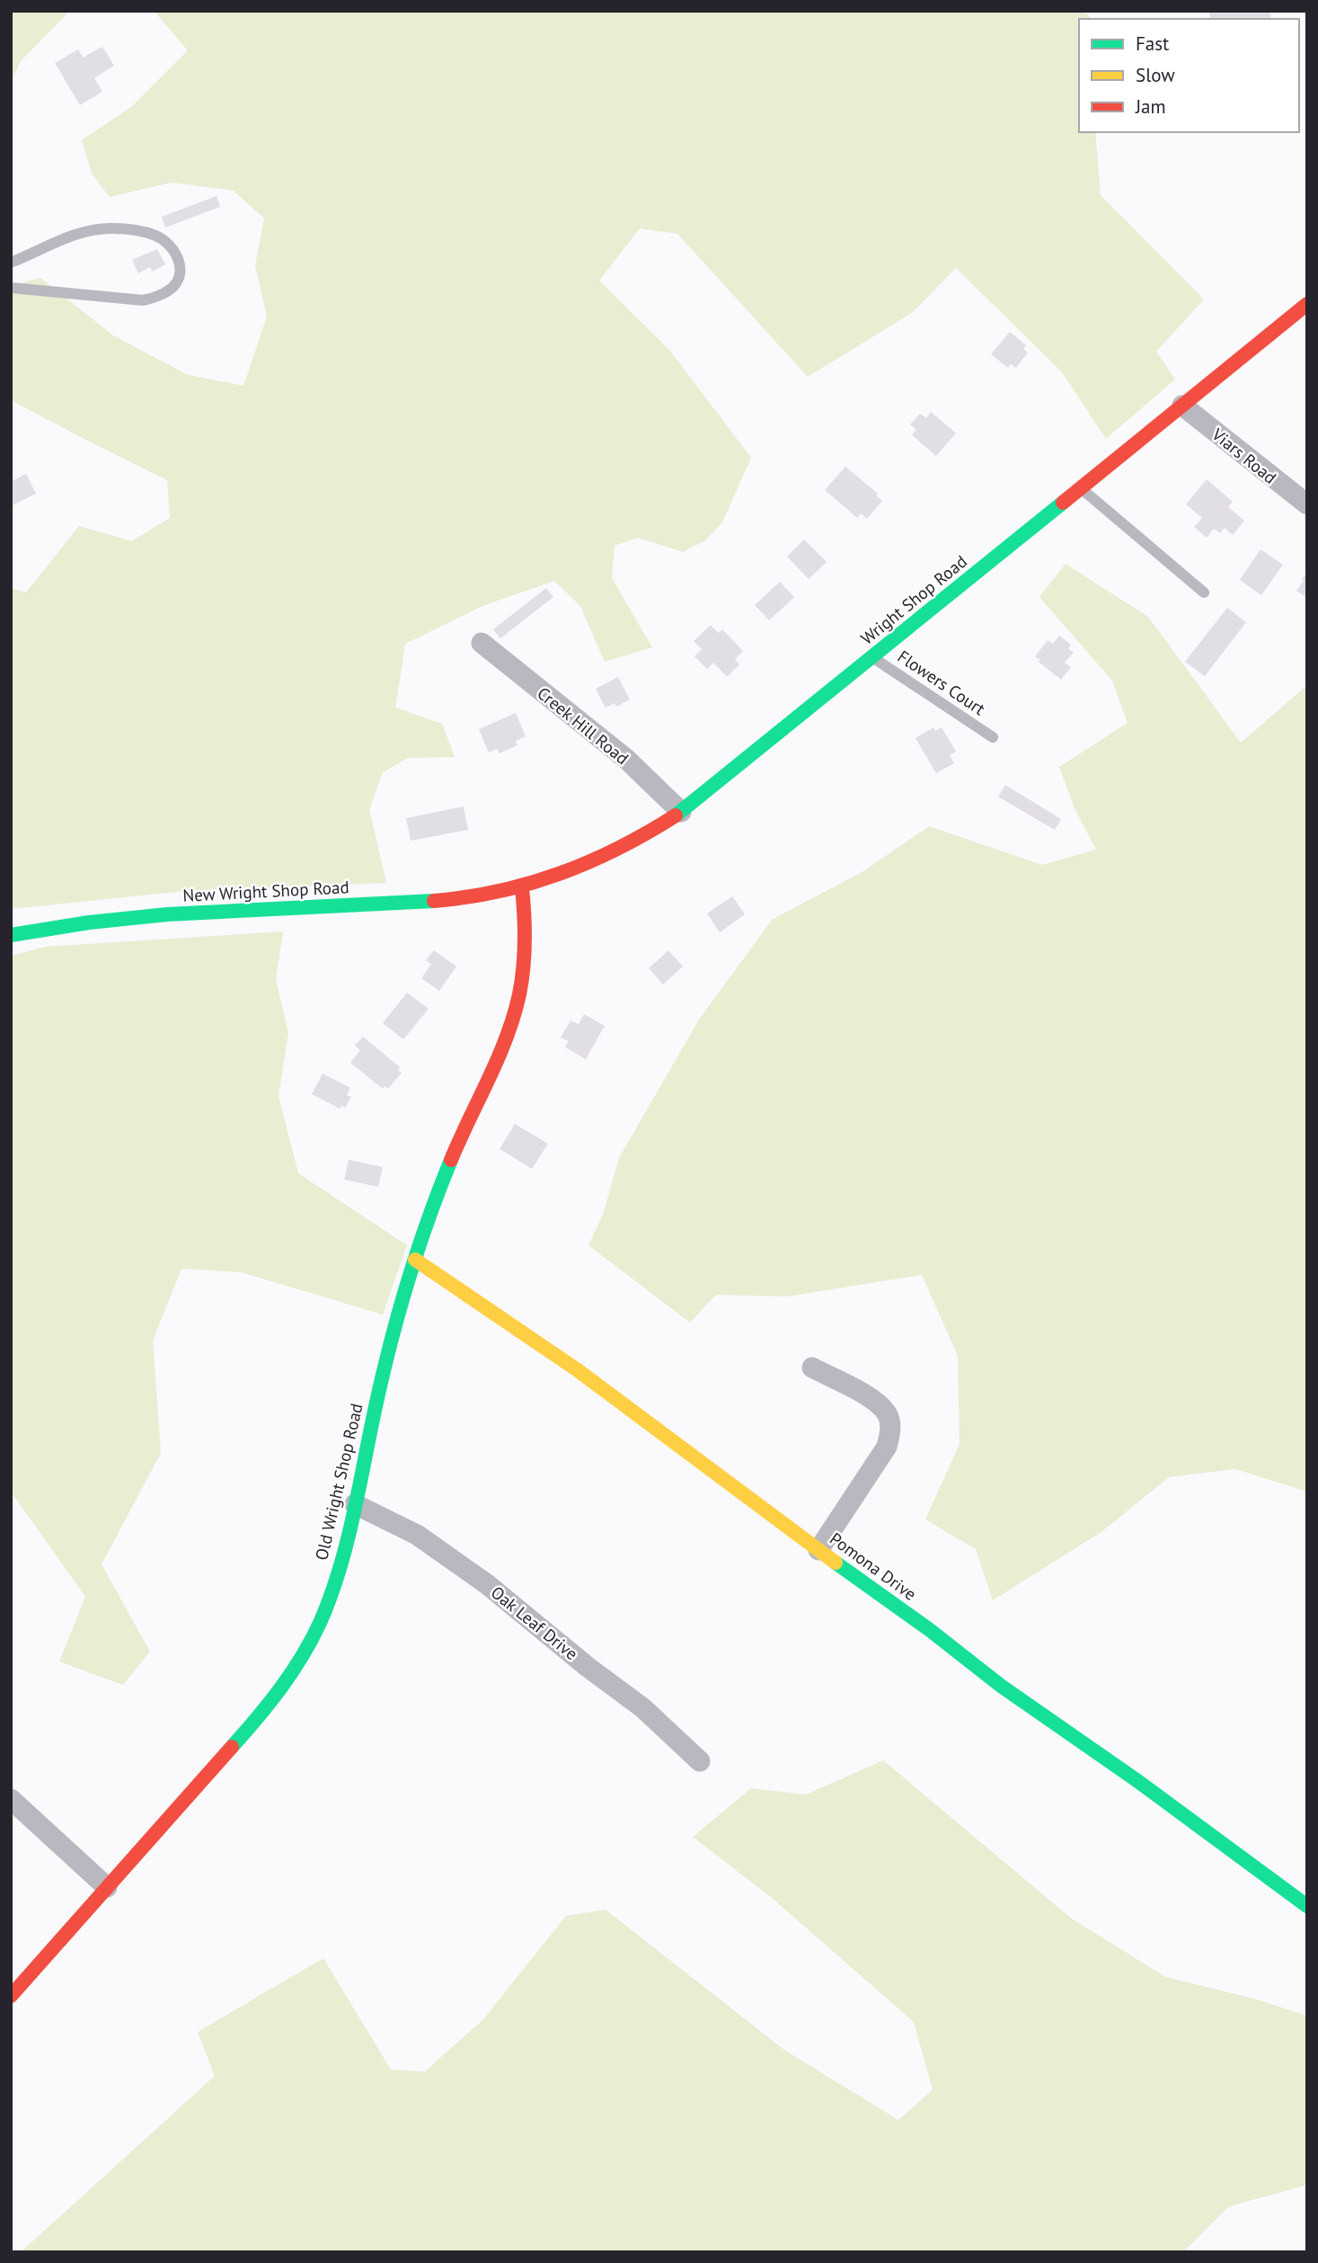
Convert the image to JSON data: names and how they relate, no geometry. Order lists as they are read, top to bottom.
{
  "streets": {
    "street": [
      "Viars Road",
      "Wright Shop Road",
      "Creek Hill Road",
      "New Wright Shop Road",
      "Old Wright Shop Road",
      "Pomona Drive",
      "Oak Leaf Drive"
    ],
    "lane": ["Flowers Court"]
  },
  "crossings": [
    ["Viars Road", "Wright Shop Road"],
    ["Wright Shop Road", "Flowers Court"],
    ["Wright Shop Road", "Creek Hill Road"],
    ["Wright Shop Road", "New Wright Shop Road"],
    ["Wright Shop Road", "Old Wright Shop Road"],
    ["New Wright Shop Road", "Old Wright Shop Road"],
    ["Old Wright Shop Road", "Pomona Drive"],
    ["Old Wright Shop Road", "Oak Leaf Drive"]
  ],
  "legend": ["Fast", "Slow", "Jam"]
}
